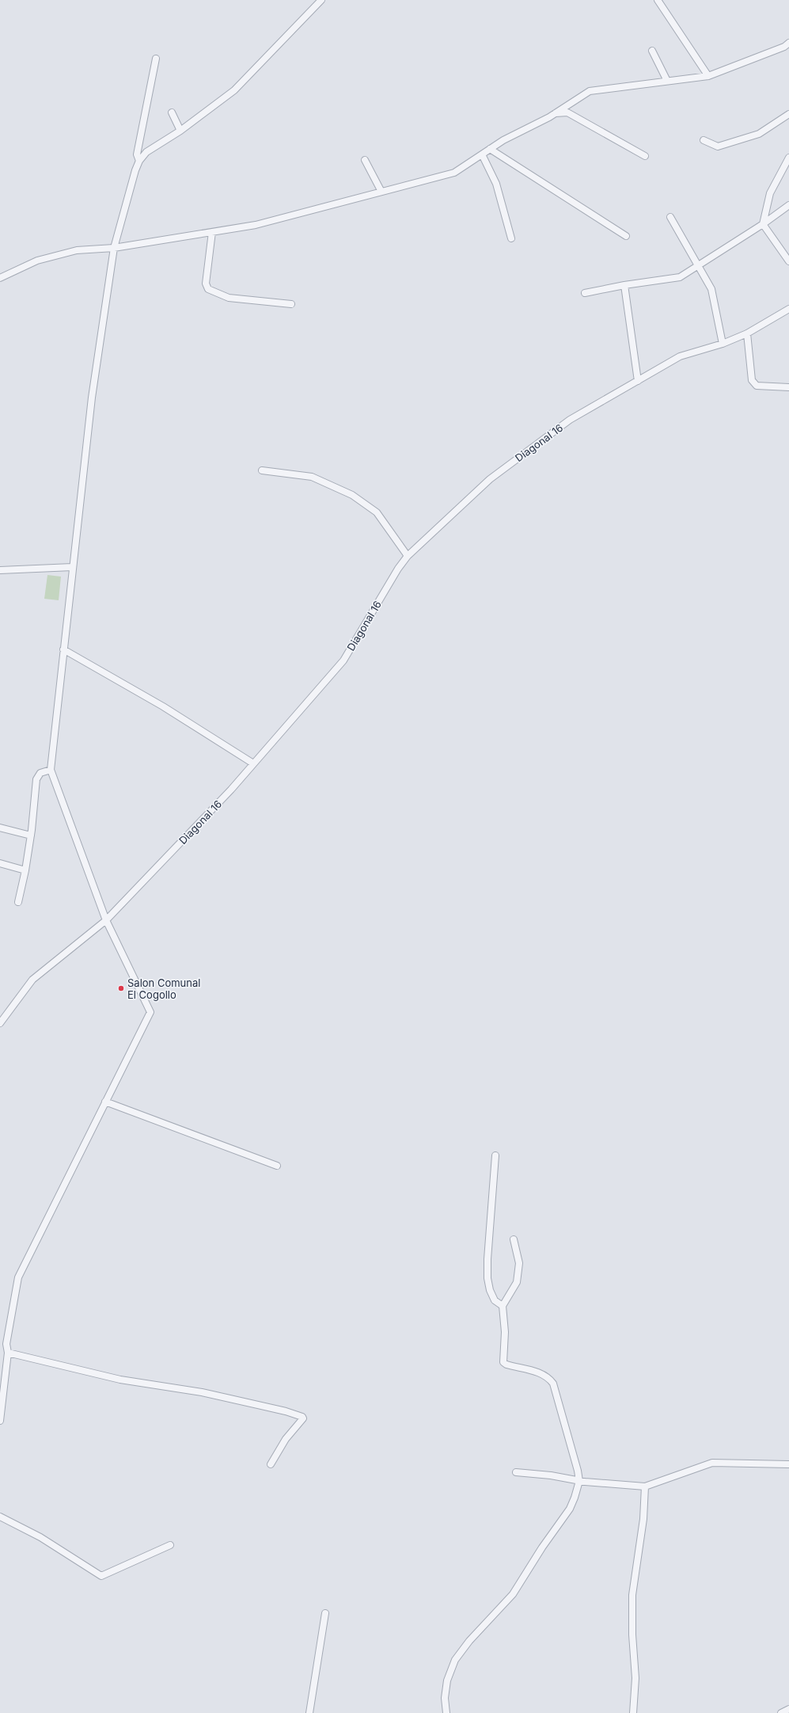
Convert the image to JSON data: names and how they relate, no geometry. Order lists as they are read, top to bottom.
{
  "streets": {
    "street": ["Diagonal 16"]
  },
  "places": ["Salon Comunal El Cogollo"]
}
